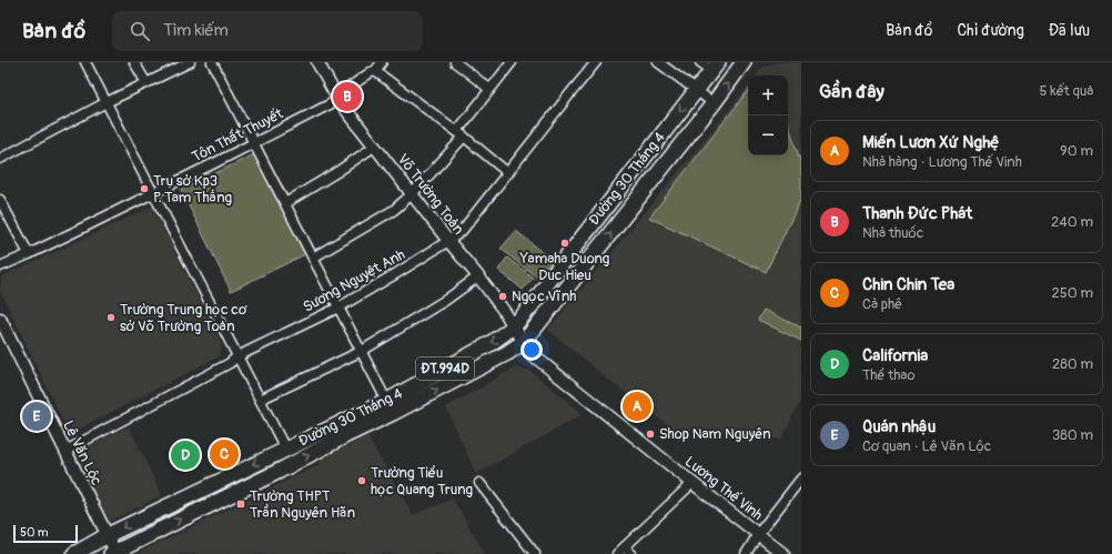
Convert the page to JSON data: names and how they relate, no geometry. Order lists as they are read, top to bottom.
{
  "streets": {
    "main road": ["Đường 30 Tháng 4", "ĐT.994D"],
    "street": [
      "Tôn Thất Thuyết",
      "Võ Trường Toản",
      "Sương Nguyệt Anh",
      "Lê Văn Lộc",
      "Lương Thế Vinh"
    ]
  },
  "crossings": [
    ["Tôn Thất Thuyết", "Võ Trường Toản"],
    ["Đường 30 Tháng 4", "Võ Trường Toản"],
    ["Đường 30 Tháng 4", "Lê Văn Lộc"],
    ["Đường 30 Tháng 4", "Lương Thế Vinh"],
    ["Võ Trường Toản", "Sương Nguyệt Anh"],
    ["Võ Trường Toản", "Lương Thế Vinh"],
    ["Sương Nguyệt Anh", "Lê Văn Lộc"]
  ],
  "places": {
    "other": [
      "Trụ sở Kp3 P. Tam Thắng",
      "Yamaha Duong Duc Hieu",
      "Ngọc Vĩnh",
      "Trường Trung học cơ sở Võ Trường Toản",
      "Shop Nam Nguyên",
      "Trường Tiểu học Quang Trung"
    ],
    "transit": ["Trường THPT Trần Nguyên Hãn"]
  },
  "scale_bar": "50 m",
  "page": {
    "header": "Bản đồ",
    "search": "Tìm kiếm",
    "nav": ["Bản đồ", "Chỉ đường", "Đã lưu"],
    "heading": ["Gần đây", "5 kết quả"],
    "map_buttons": ["+", "−"],
    "pins": [
      "B",
      "A",
      "E",
      "C",
      "D"
    ],
    "list": [
      {
        "mark": "A",
        "name": "Miến Lươn Xứ Nghệ",
        "note": "Nhà hàng · Lương Thế Vinh",
        "value": "90 m"
      },
      {
        "mark": "B",
        "name": "Thanh Đức Phát",
        "note": "Nhà thuốc",
        "value": "240 m"
      },
      {
        "mark": "C",
        "name": "Chin Chin Tea",
        "note": "Cà phê",
        "value": "250 m"
      },
      {
        "mark": "D",
        "name": "California",
        "note": "Thể thao",
        "value": "280 m"
      },
      {
        "mark": "E",
        "name": "Quán nhậu",
        "note": "Cơ quan · Lê Văn Lộc",
        "value": "380 m"
      }
    ],
    "scale": "50 m"
  }
}
